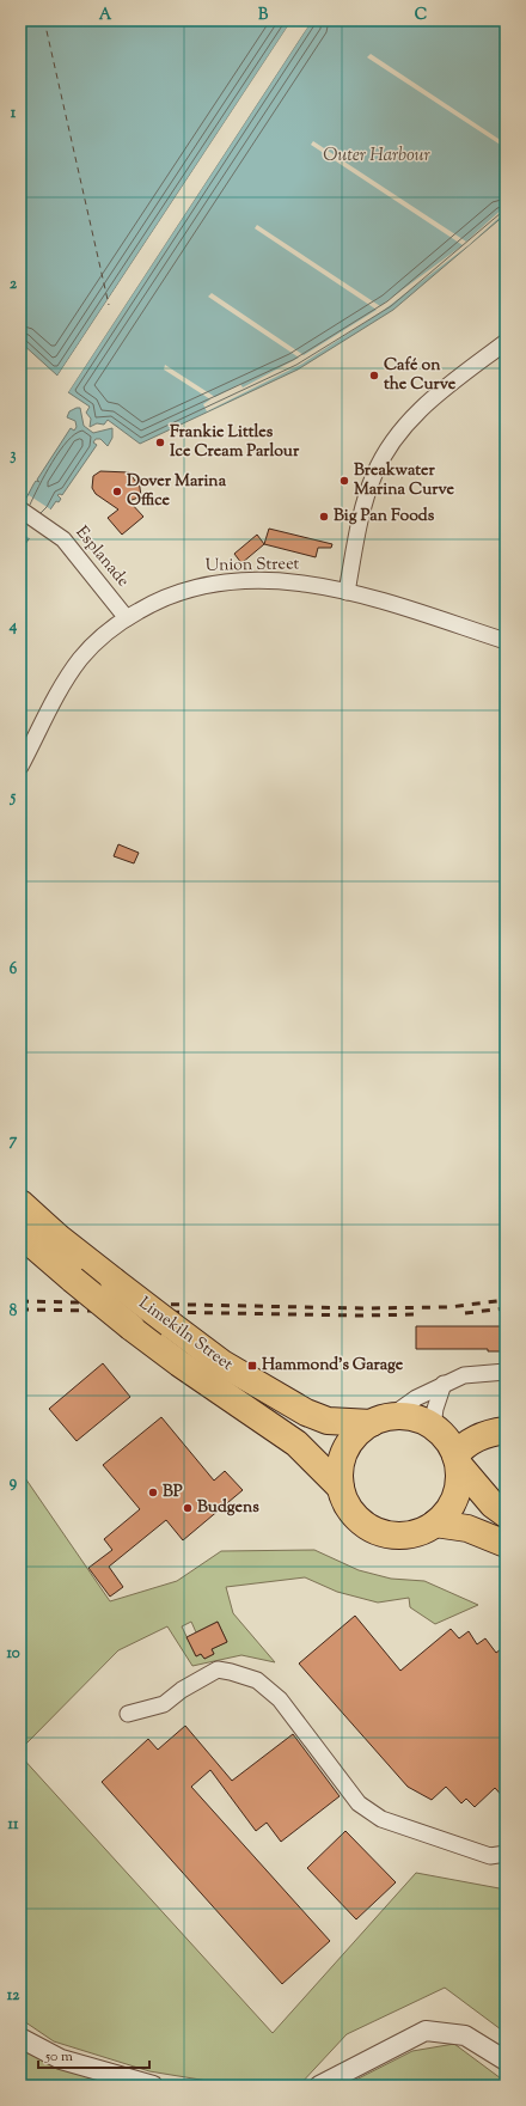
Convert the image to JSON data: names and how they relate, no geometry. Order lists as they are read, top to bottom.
{
  "streets": {
    "highway": ["Limekiln Street"],
    "street": ["Esplanade", "Union Street"]
  },
  "crossings": [
    ["Esplanade", "Union Street"]
  ],
  "water": ["Outer Harbour"],
  "places": {
    "other": [
      "Café on the Curve",
      "Frankie Littles Ice Cream Parlour",
      "Breakwater Marina Curve",
      "Dover Marina Office",
      "Big Pan Foods",
      "BP",
      "Budgens"
    ],
    "transit": ["Hammond's Garage"]
  },
  "scale_bar": "50 m",
  "grid": {
    "columns": ["A", "B", "C"],
    "rows": [
      "1",
      "2",
      "3",
      "4",
      "5",
      "6",
      "7",
      "8",
      "9",
      "10",
      "11",
      "12"
    ]
  }
}
